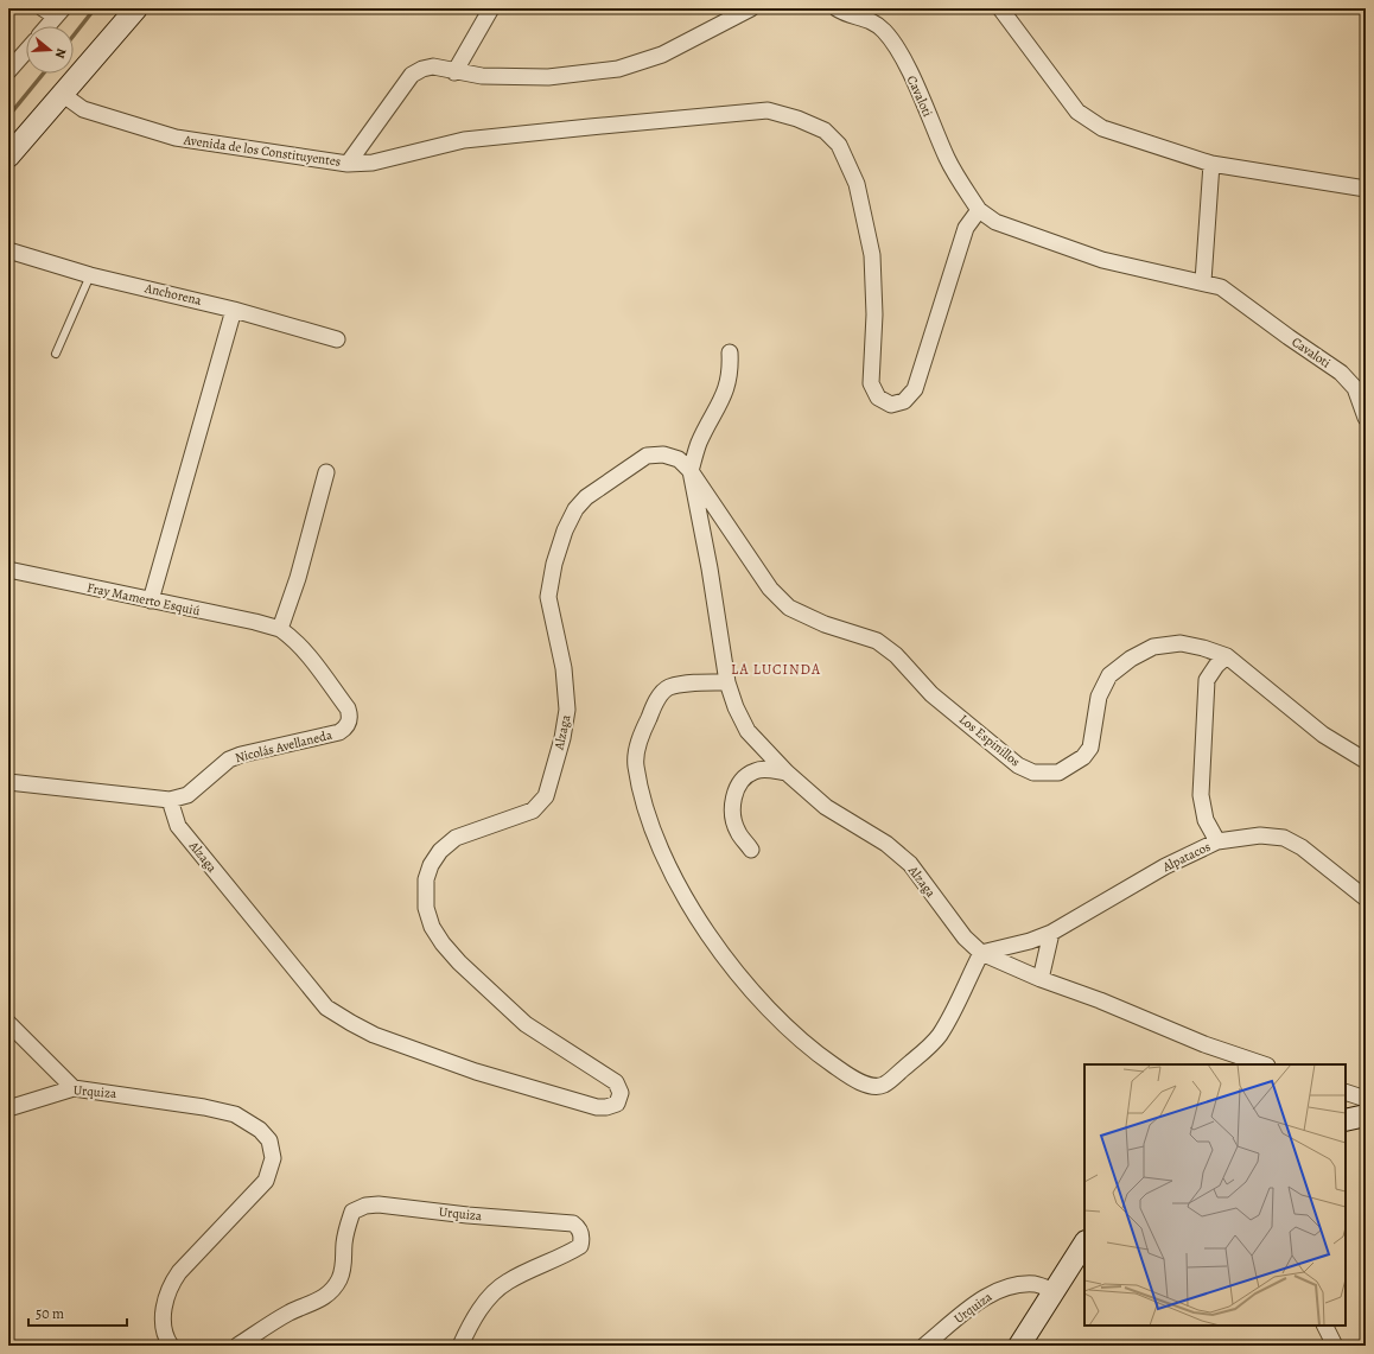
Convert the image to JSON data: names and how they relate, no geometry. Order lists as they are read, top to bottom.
{
  "streets": {
    "street": [
      "Cavaloti",
      "Avenida de los Constituyentes",
      "Anchorena",
      "Fray Mamerto Esquiú",
      "Alzaga",
      "Los Espinillos",
      "Nicolás Avellaneda",
      "Alpatacos",
      "Urquiza"
    ]
  },
  "crossings": [
    ["Fray Mamerto Esquiú", "Nicolás Avellaneda"],
    ["Alzaga", "Los Espinillos"],
    ["Alzaga", "Nicolás Avellaneda"],
    ["Alzaga", "Alpatacos"]
  ],
  "districts": ["LA LUCINDA"],
  "scale_bar": "50 m",
  "north": "right"
}
